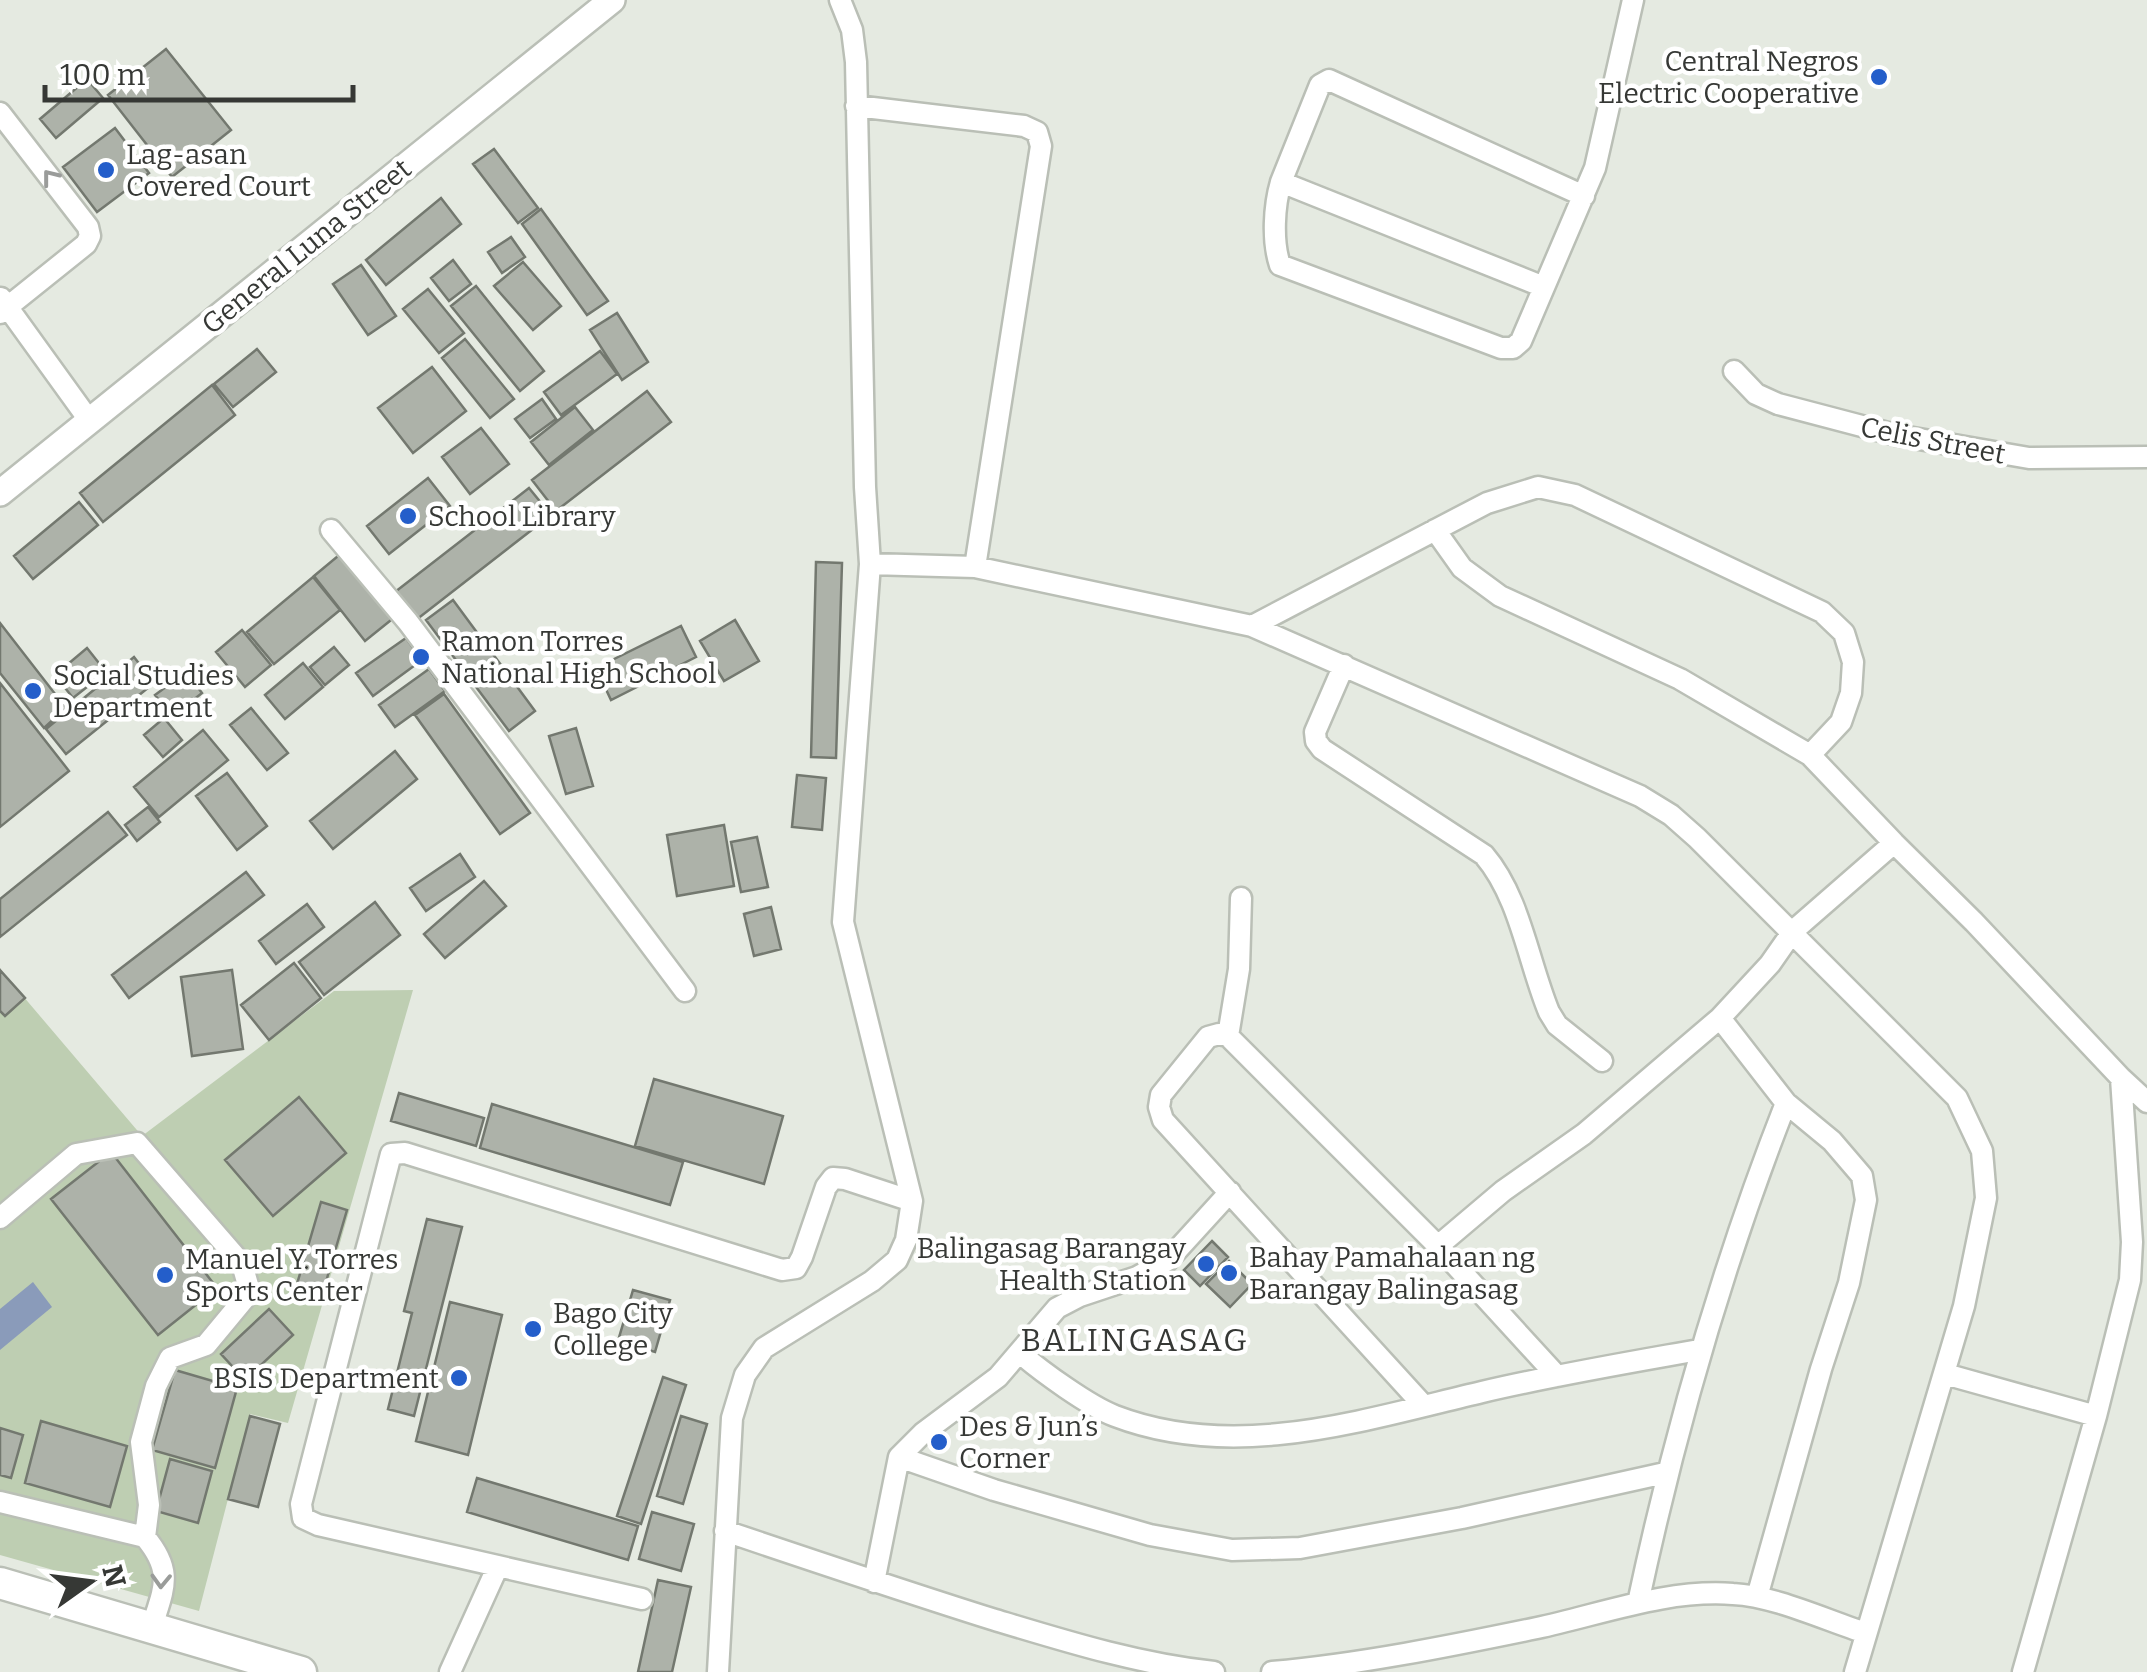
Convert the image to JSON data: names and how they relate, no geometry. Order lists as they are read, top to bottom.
{
  "streets": {
    "main road": ["General Luna Street"],
    "street": ["Celis Street"]
  },
  "districts": ["BALINGASAG"],
  "places": [
    "Central Negros Electric Cooperative",
    "Lag-asan Covered Court",
    "School Library",
    "Ramon Torres National High School",
    "Social Studies Department",
    "Balingasag Barangay Health Station",
    "Bahay Pamahalaan ng Barangay Balingasag",
    "Manuel Y. Torres Sports Center",
    "Bago City College",
    "BSIS Department",
    "Des & Jun’s Corner"
  ],
  "scale_bar": "100 m",
  "north": "right"
}
